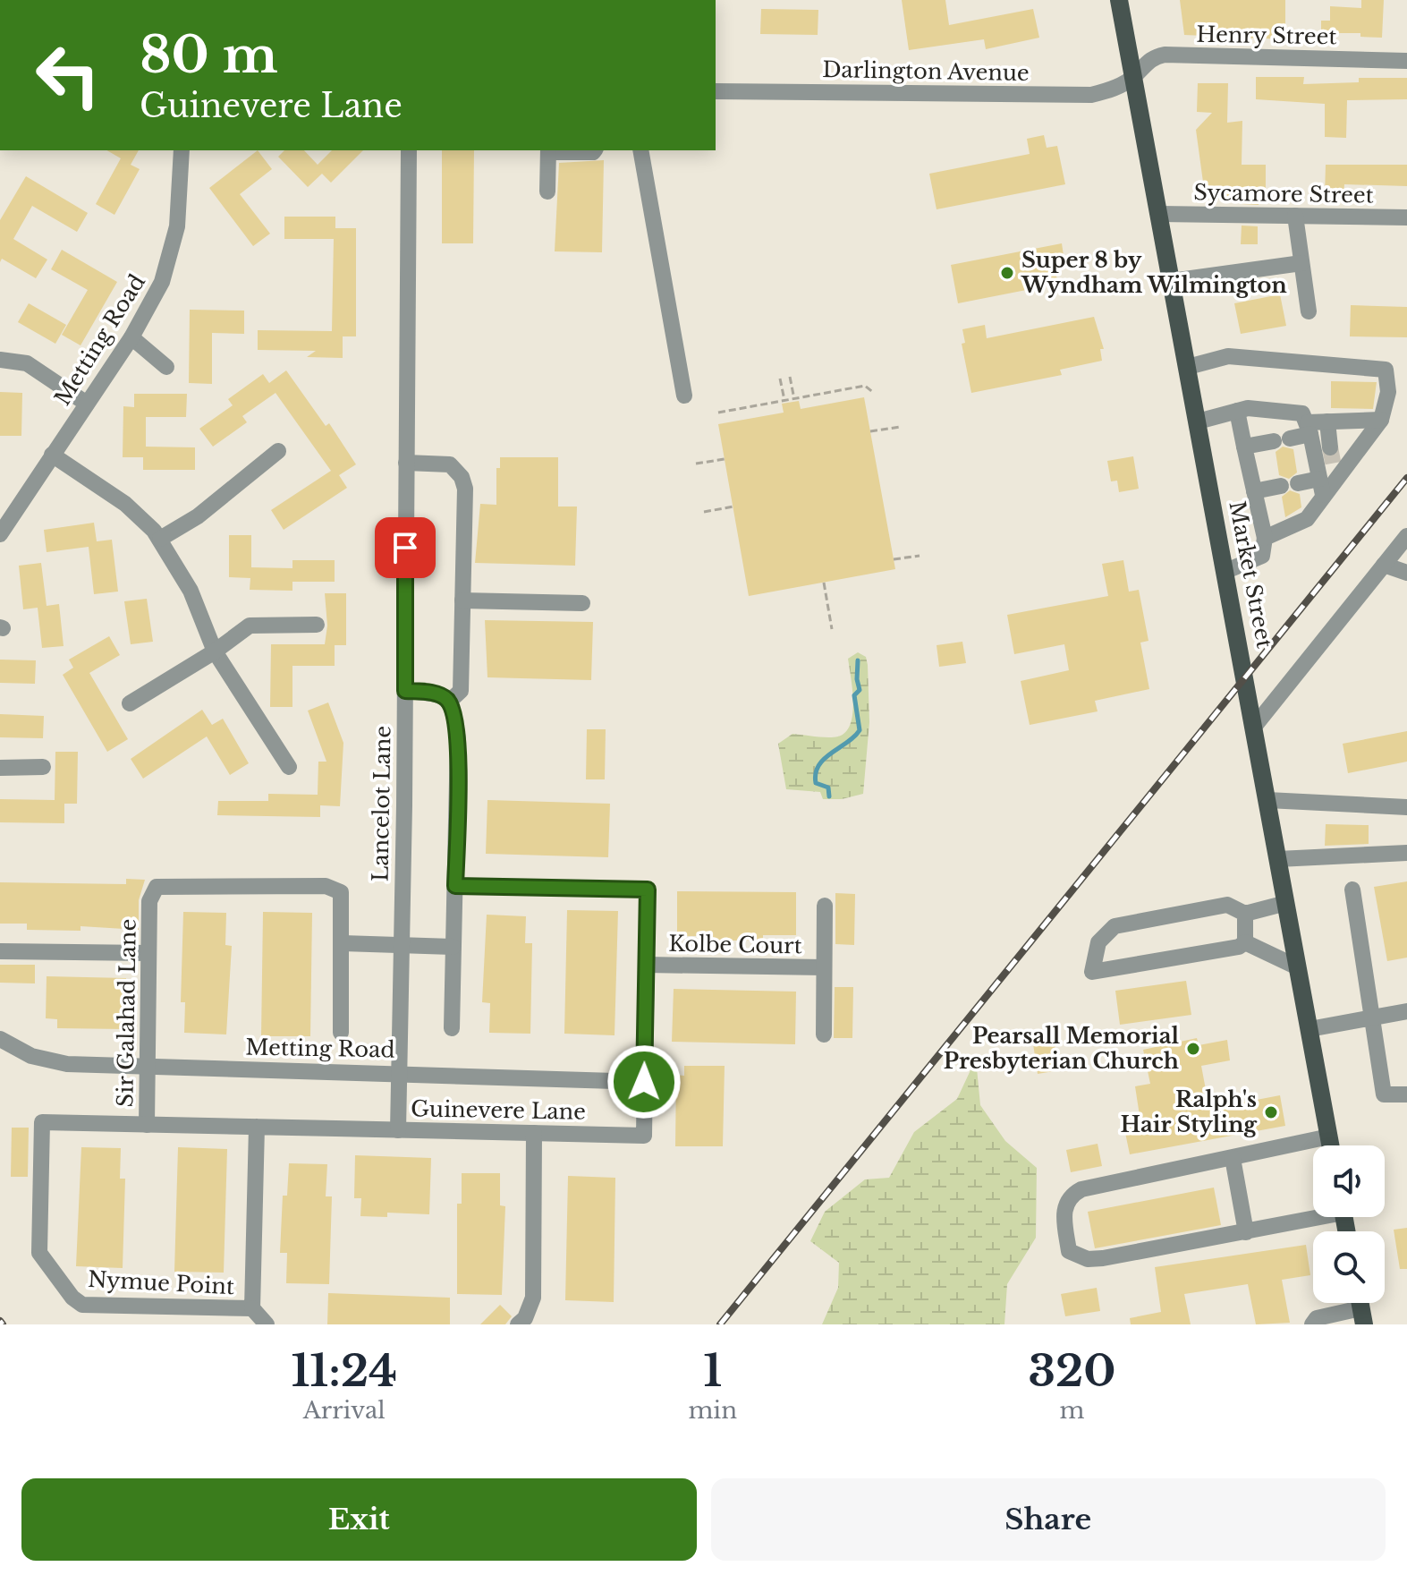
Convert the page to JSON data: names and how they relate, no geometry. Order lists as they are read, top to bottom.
{
  "streets": {
    "main road": ["Market Street"],
    "street": [
      "Henry Street",
      "Darlington Avenue",
      "Sycamore Street",
      "Metting Road",
      "Lancelot Lane",
      "Kolbe Court",
      "Sir Galahad Lane",
      "Guinevere Lane",
      "Nymue Point"
    ]
  },
  "crossings": [
    ["Henry Street", "Darlington Avenue"],
    ["Henry Street", "Market Street"],
    ["Darlington Avenue", "Market Street"],
    ["Sycamore Street", "Market Street"],
    ["Metting Road", "Lancelot Lane"],
    ["Metting Road", "Sir Galahad Lane"],
    ["Metting Road", "Guinevere Lane"],
    ["Lancelot Lane", "Guinevere Lane"],
    ["Kolbe Court", "Guinevere Lane"],
    ["Sir Galahad Lane", "Guinevere Lane"],
    ["Guinevere Lane", "Nymue Point"]
  ],
  "places": ["Super 8 by Wyndham Wilmington", "Pearsall Memorial Presbyterian Church", "Ralph's Hair Styling"],
  "page": {
    "turn": ["80 m", "Guinevere Lane"],
    "eta": [
      "11:24",
      "Arrival",
      "1",
      "min",
      "320",
      "m"
    ],
    "buttons": ["Exit", "Share"]
  }
}
